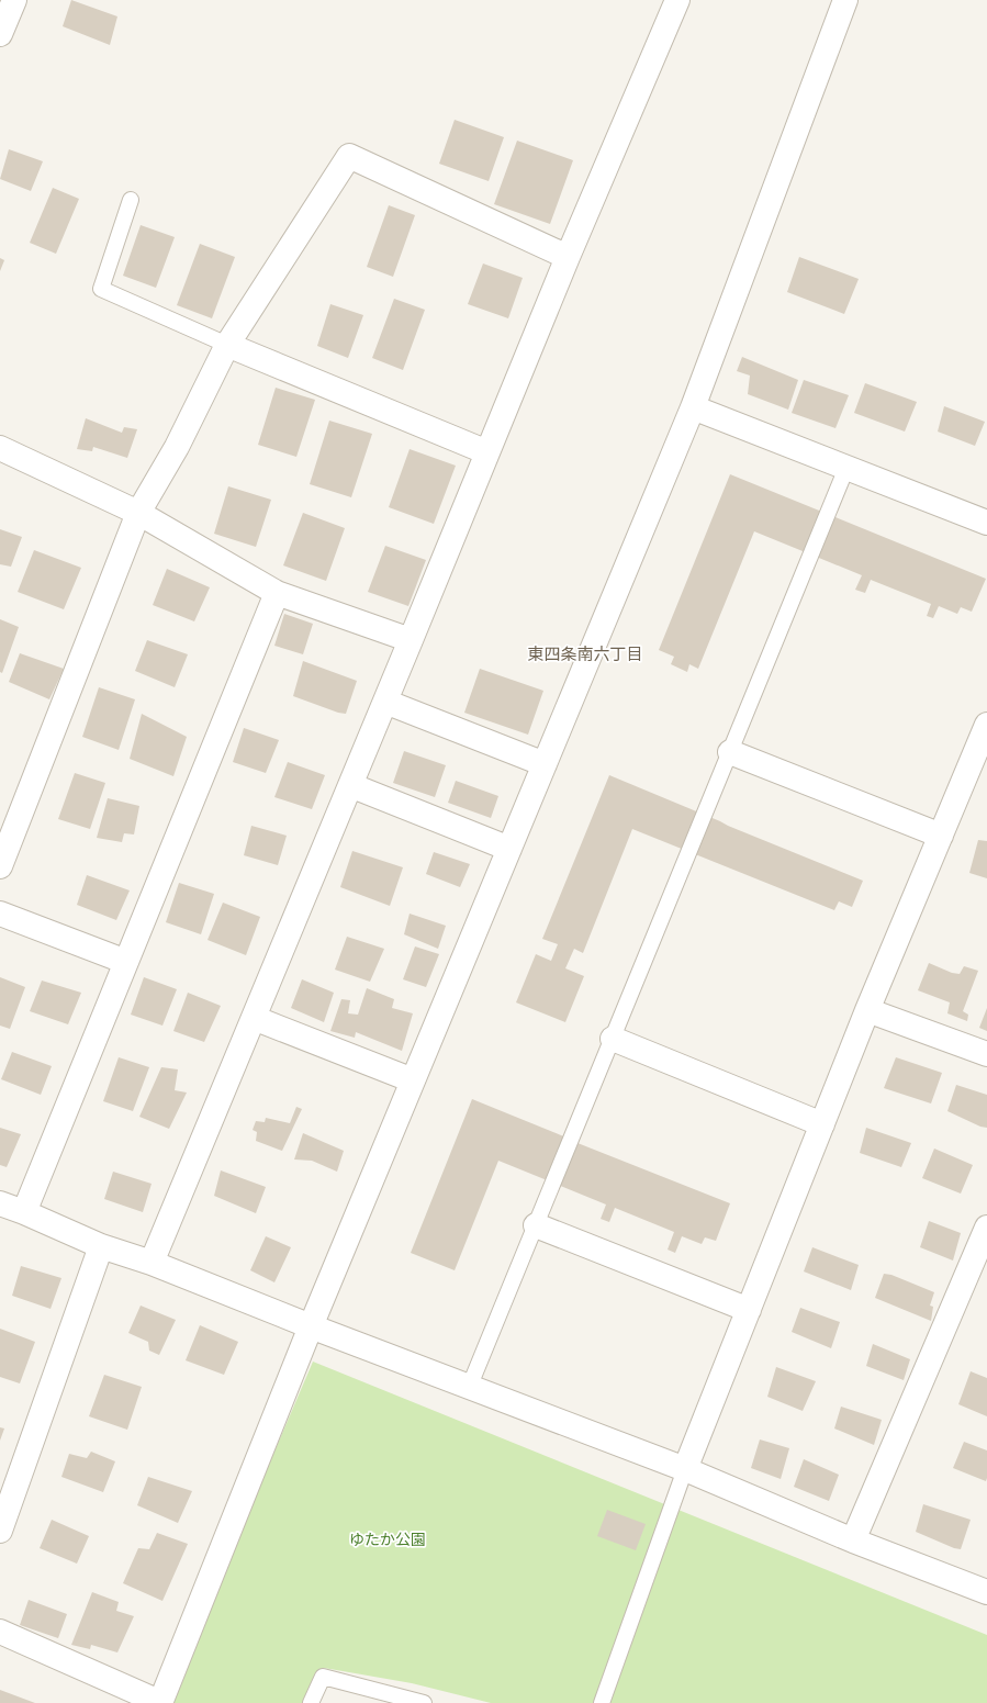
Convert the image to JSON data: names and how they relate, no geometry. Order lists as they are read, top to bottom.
{
  "districts": ["東四条南六丁目"],
  "parks": ["ゆたか公園"]
}
